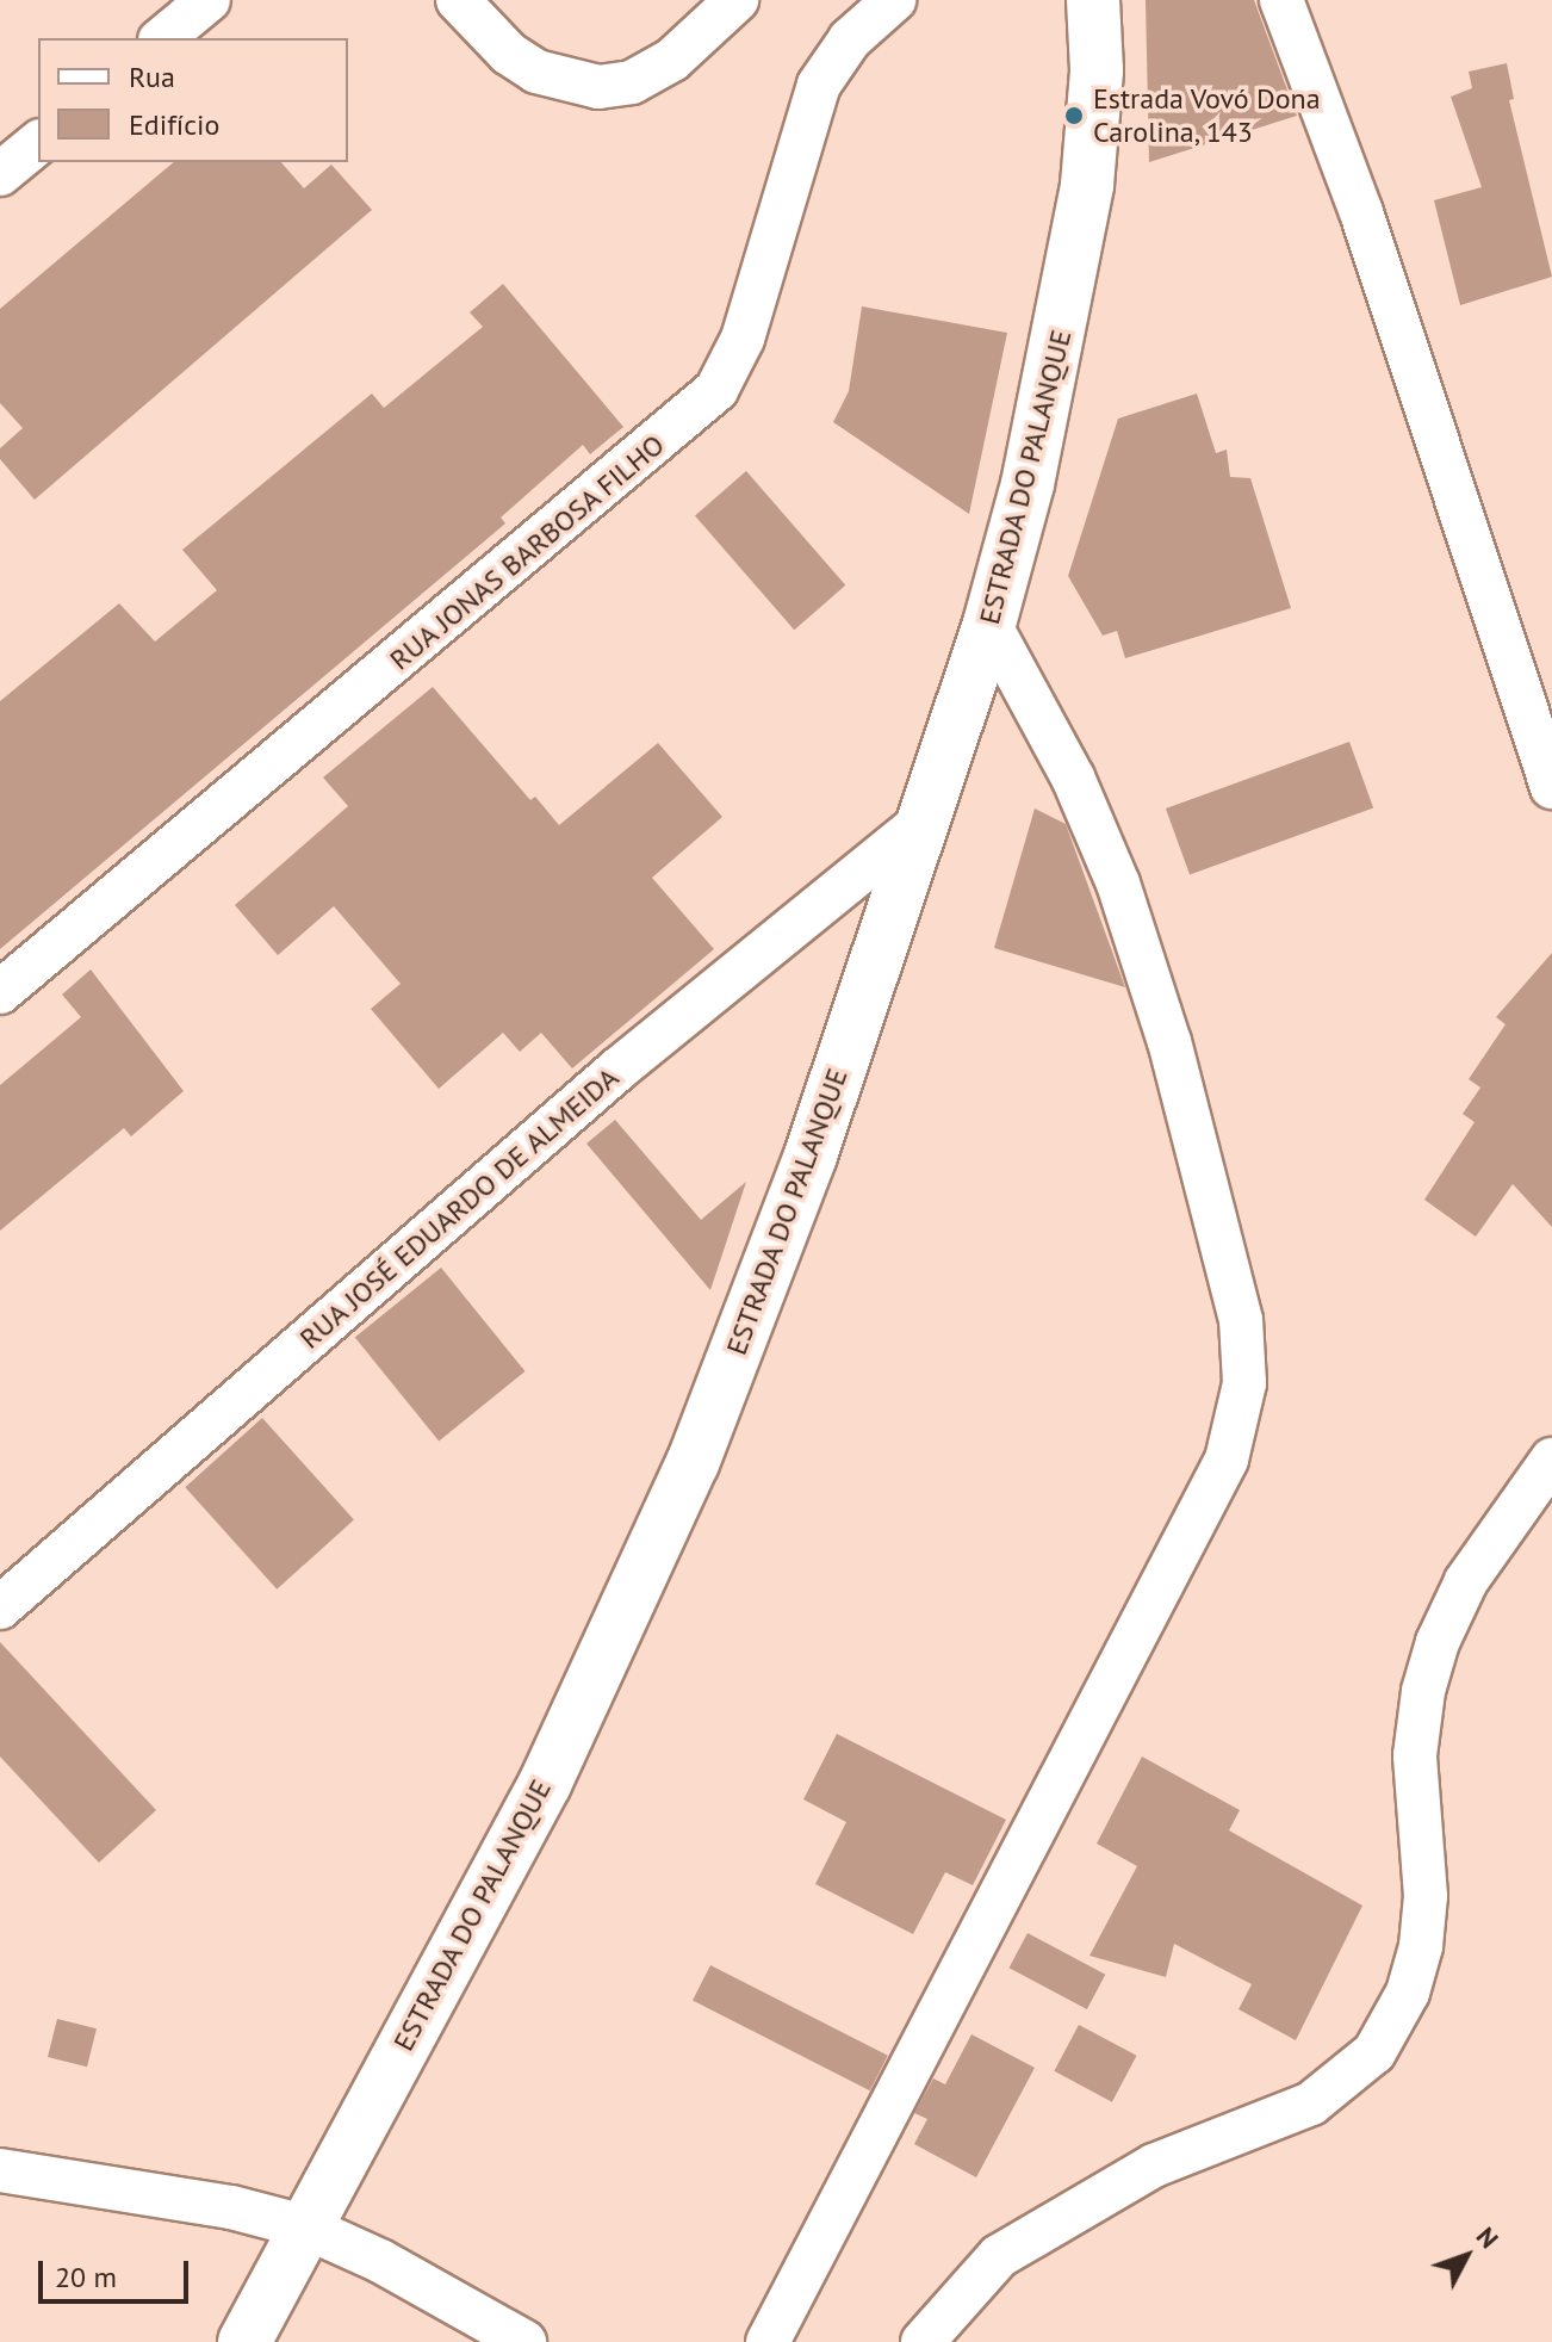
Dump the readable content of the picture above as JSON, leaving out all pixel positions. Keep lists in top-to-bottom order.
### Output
{
  "streets": {
    "street": ["ESTRADA DO PALANQUE", "RUA JONAS BARBOSA FILHO", "RUA JOSÉ EDUARDO DE ALMEIDA"]
  },
  "crossings": [
    ["ESTRADA DO PALANQUE", "RUA JOSÉ EDUARDO DE ALMEIDA"]
  ],
  "places": ["Estrada Vovó Dona Carolina, 143"],
  "legend": ["Rua", "Edifício"],
  "scale_bar": "20 m",
  "north": "top right"
}
